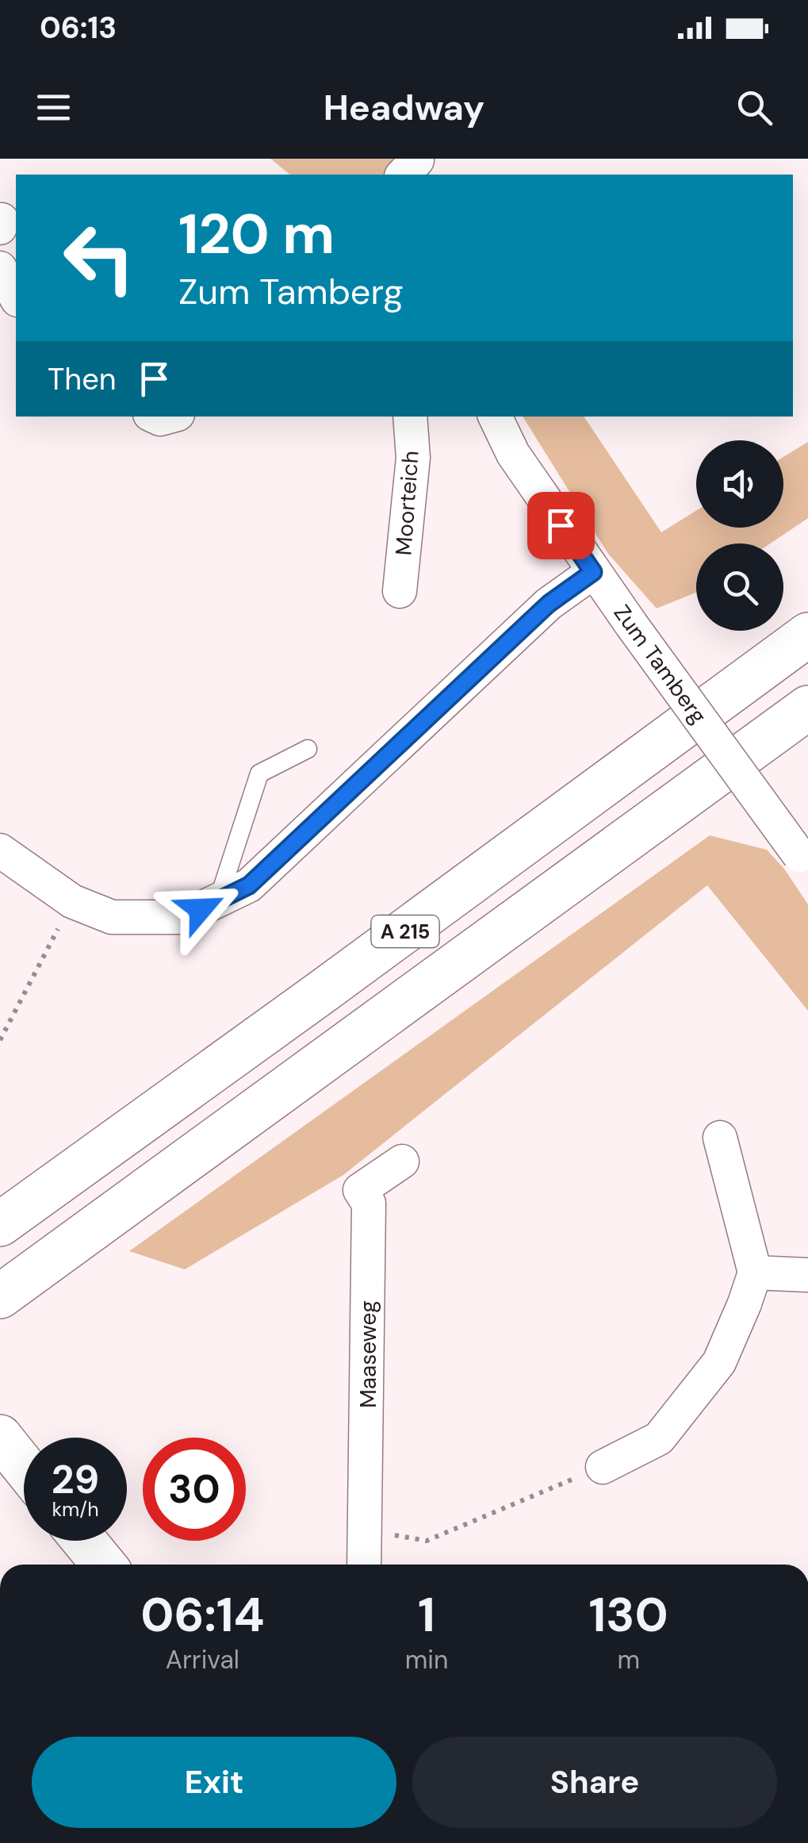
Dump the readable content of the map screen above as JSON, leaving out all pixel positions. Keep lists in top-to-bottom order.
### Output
{
  "streets": {
    "main road": ["A 215"],
    "street": ["Moorteich", "Zum Tamberg", "Maaseweg"]
  },
  "page": {
    "status": "06:13",
    "header": "Headway",
    "turn": ["120 m", "Zum Tamberg"],
    "then": "Then",
    "speed": "29 km/h",
    "limit": "30",
    "eta": [
      "06:14",
      "Arrival",
      "1",
      "min",
      "130",
      "m"
    ],
    "buttons": ["Exit", "Share"]
  }
}
